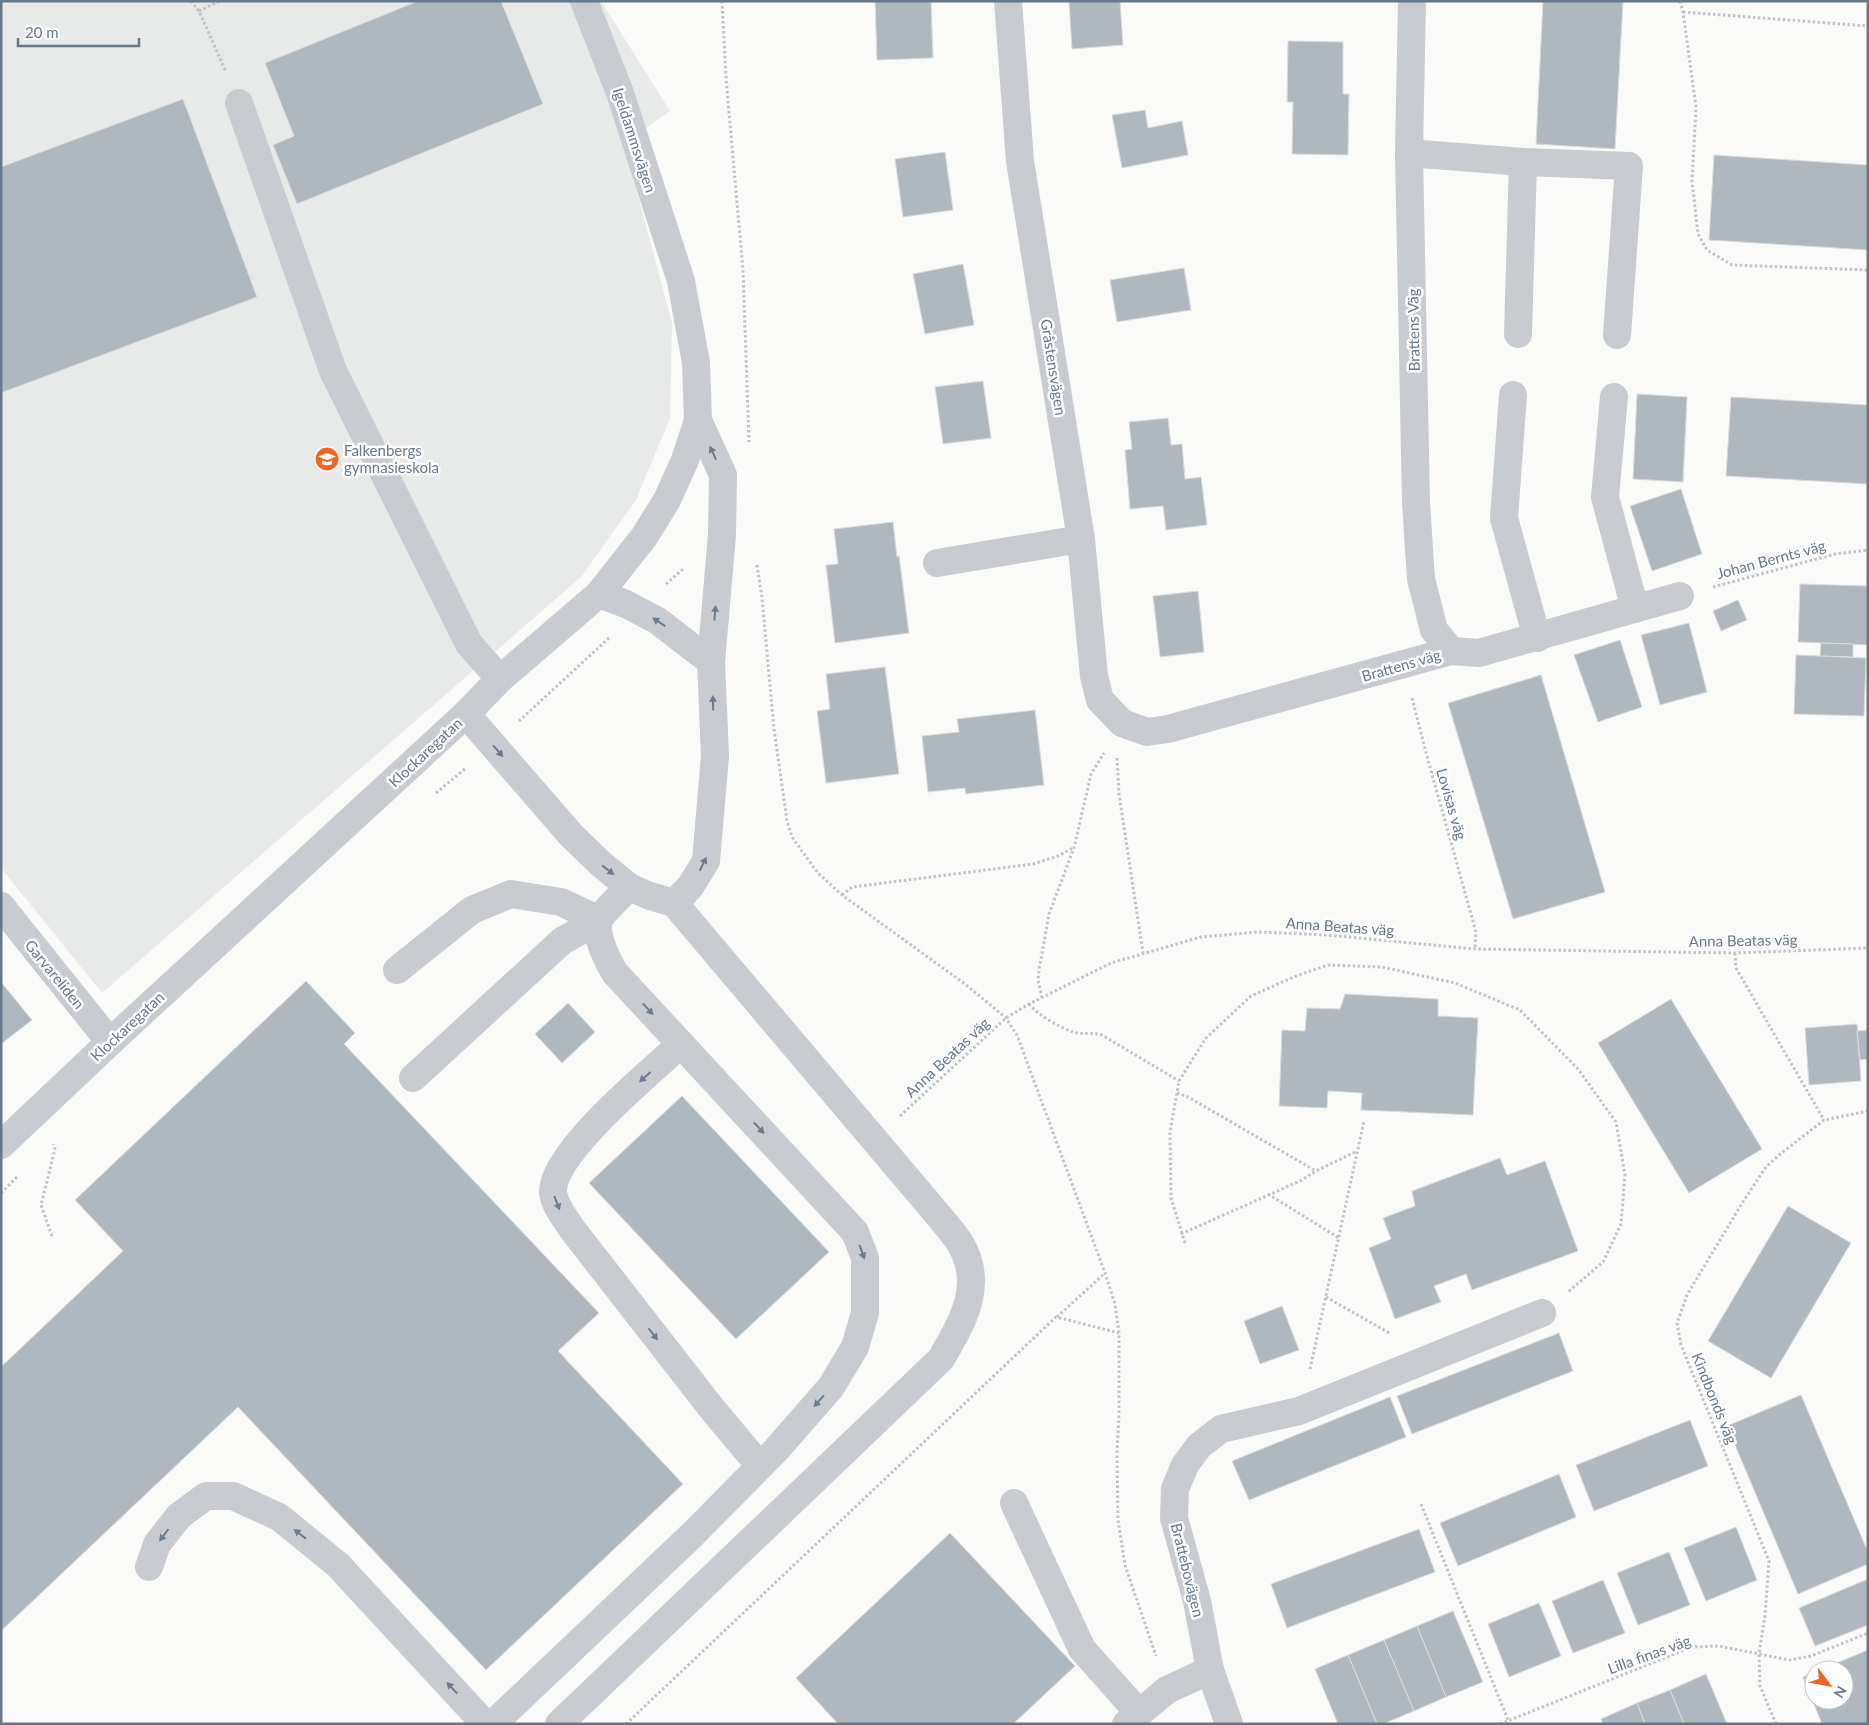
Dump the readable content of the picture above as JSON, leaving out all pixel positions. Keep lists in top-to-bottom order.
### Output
{
  "streets": {
    "street": [
      "Igeldammsvägen",
      "Brattens Väg",
      "Gråstensvägen",
      "Brattens väg",
      "Klockaregatan",
      "Garvareliden",
      "Brattebovägen"
    ],
    "path": [
      "Johan Bernts väg",
      "Lovisas väg",
      "Anna Beatas väg",
      "Kindbonds väg",
      "Lilla finas väg"
    ]
  },
  "crossings": [
    ["Igeldammsvägen", "Klockaregatan"],
    ["Brattens Väg", "Brattens väg"],
    ["Gråstensvägen", "Brattens väg"],
    ["Johan Bernts väg", "Brattens väg"],
    ["Brattens väg", "Lovisas väg"],
    ["Klockaregatan", "Garvareliden"],
    ["Lovisas väg", "Anna Beatas väg"],
    ["Kindbonds väg", "Lilla finas väg"]
  ],
  "places": {
    "school or university": ["Falkenbergs gymnasieskola"]
  },
  "scale_bar": "20 m",
  "north": "bottom right"
}
